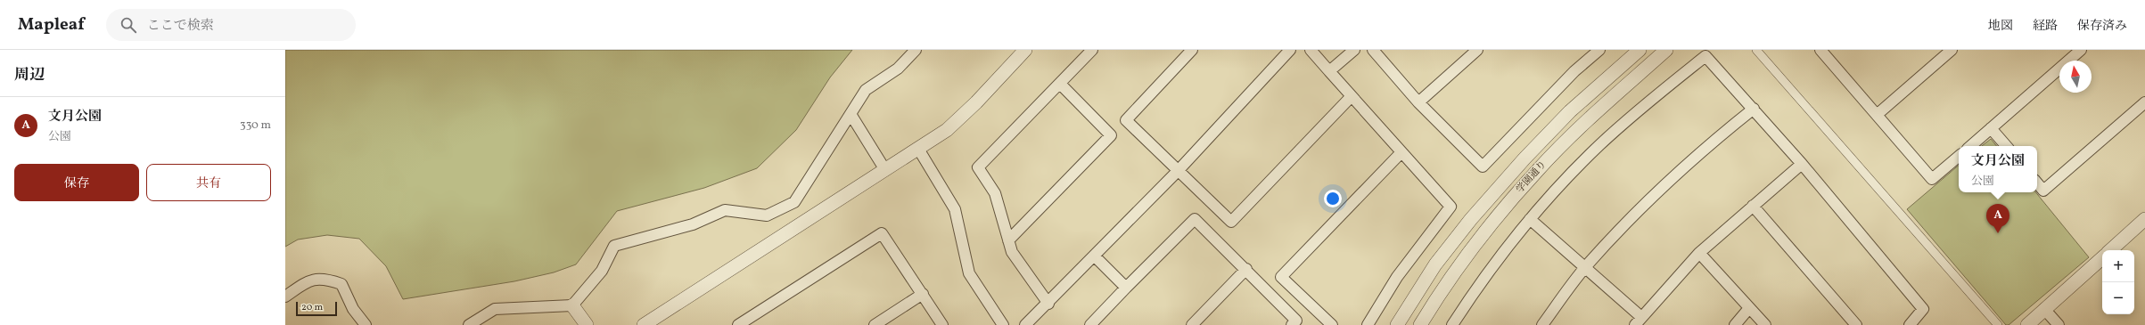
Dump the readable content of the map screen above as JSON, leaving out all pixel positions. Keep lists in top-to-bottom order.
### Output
{
  "streets": {
    "street": ["学園通り"]
  },
  "scale_bar": "20 m",
  "north": "top",
  "page": {
    "header": "Mapleaf",
    "search": "ここで検索",
    "nav": ["地図", "経路", "保存済み"],
    "heading": "周辺",
    "list": [
      {
        "mark": "A",
        "name": "文月公園",
        "note": "公園",
        "value": "330 m"
      }
    ],
    "popup": ["文月公園", "公園"],
    "buttons": ["保存", "共有"],
    "pins": "A",
    "map_buttons": ["+", "−"],
    "scale": "20 m"
  }
}
